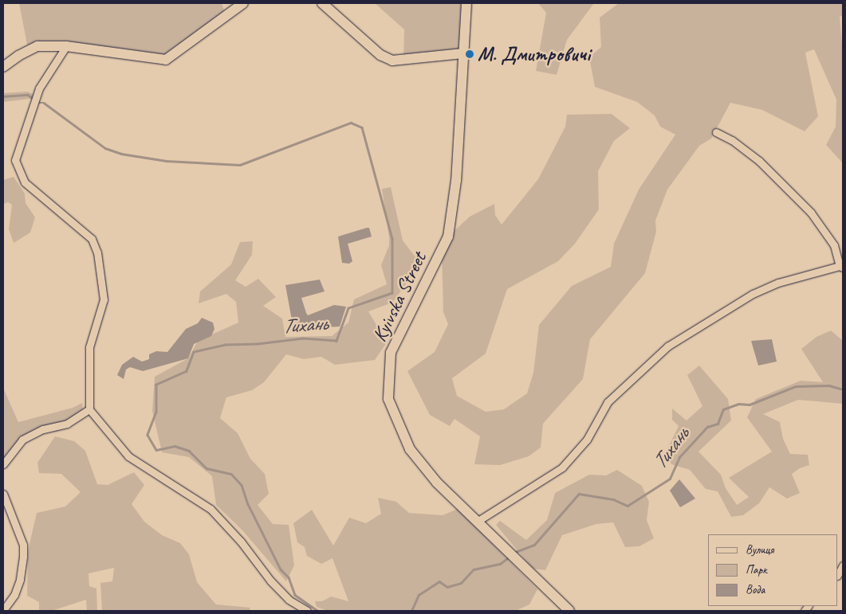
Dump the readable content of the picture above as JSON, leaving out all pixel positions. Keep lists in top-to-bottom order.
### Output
{
  "streets": {
    "main road": ["Kyivska Street"]
  },
  "water": ["Тихань"],
  "places": ["М. Дмитровичі"],
  "legend": ["Вулиця", "Парк", "Вода"]
}
